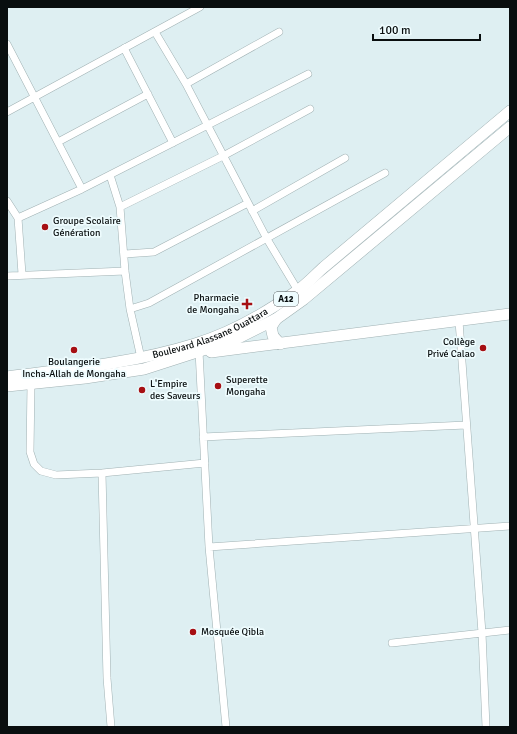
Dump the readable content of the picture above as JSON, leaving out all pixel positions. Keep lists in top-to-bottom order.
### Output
{
  "streets": {
    "main road": ["A12", "Boulevard Alassane Ouattara"]
  },
  "crossings": [
    ["A12", "Boulevard Alassane Ouattara"]
  ],
  "places": {
    "other": [
      "Groupe Scolaire Génération",
      "Collège Privé Calao",
      "Boulangerie Incha-Allah de Mongaha",
      "Superette Mongaha",
      "L'Empire des Saveurs",
      "Mosquée Qibla"
    ],
    "health": ["Pharmacie de Mongaha"]
  },
  "scale_bar": "100 m"
}
